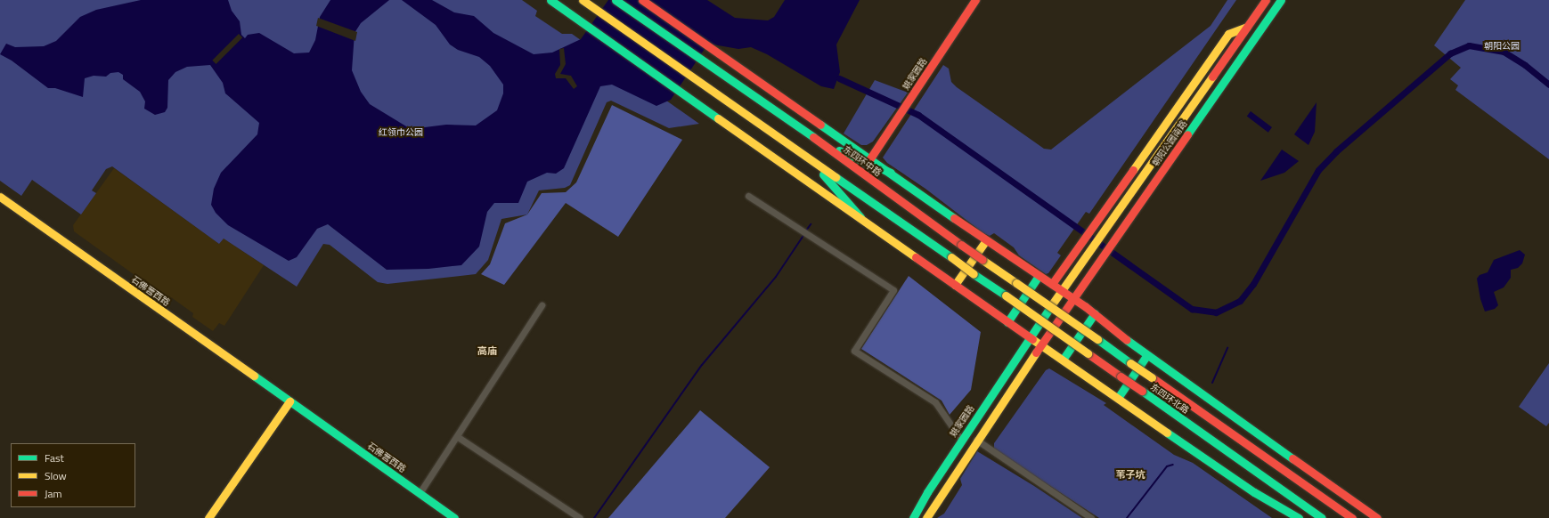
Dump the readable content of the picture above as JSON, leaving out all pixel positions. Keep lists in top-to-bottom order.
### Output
{
  "streets": {
    "main road": [
      "姚家园路",
      "朝阳公园南路",
      "东四环中路",
      "石佛营西路",
      "东四环北路"
    ]
  },
  "crossings": [
    ["姚家园路", "朝阳公园南路"],
    ["姚家园路", "东四环中路"],
    ["朝阳公园南路", "东四环中路"],
    ["东四环中路", "东四环北路"]
  ],
  "districts": ["高庙", "苇子坑"],
  "parks": ["朝阳公园", "红领巾公园"],
  "legend": ["Fast", "Slow", "Jam"]
}
